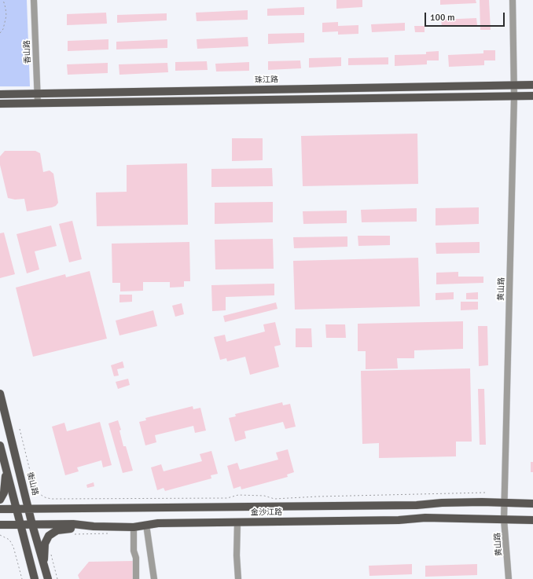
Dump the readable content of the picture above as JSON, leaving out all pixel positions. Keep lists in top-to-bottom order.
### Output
{
  "streets": {
    "main road": ["珠江路", "衡山路", "金沙江路"],
    "street": ["香山路", "黄山路"]
  },
  "crossings": [
    ["香山路", "珠江路"],
    ["珠江路", "黄山路"],
    ["黄山路", "金沙江路"],
    ["衡山路", "金沙江路"]
  ],
  "scale_bar": "100 m"
}
